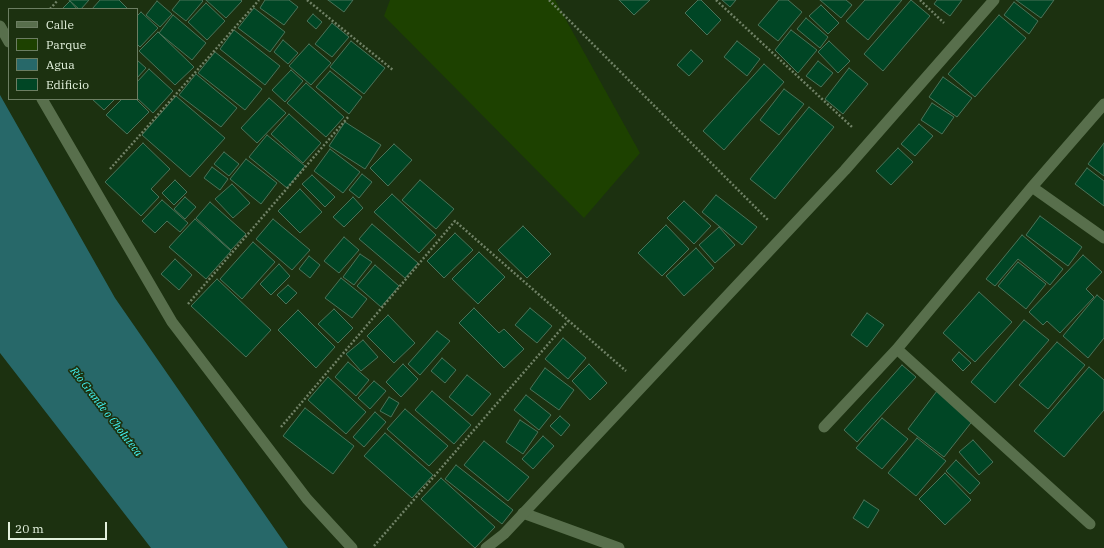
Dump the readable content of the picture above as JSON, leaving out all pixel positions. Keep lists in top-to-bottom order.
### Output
{
  "water": ["Río Grande o Choluteca"],
  "legend": [
    "Calle",
    "Parque",
    "Agua",
    "Edificio"
  ],
  "scale_bar": "20 m"
}
